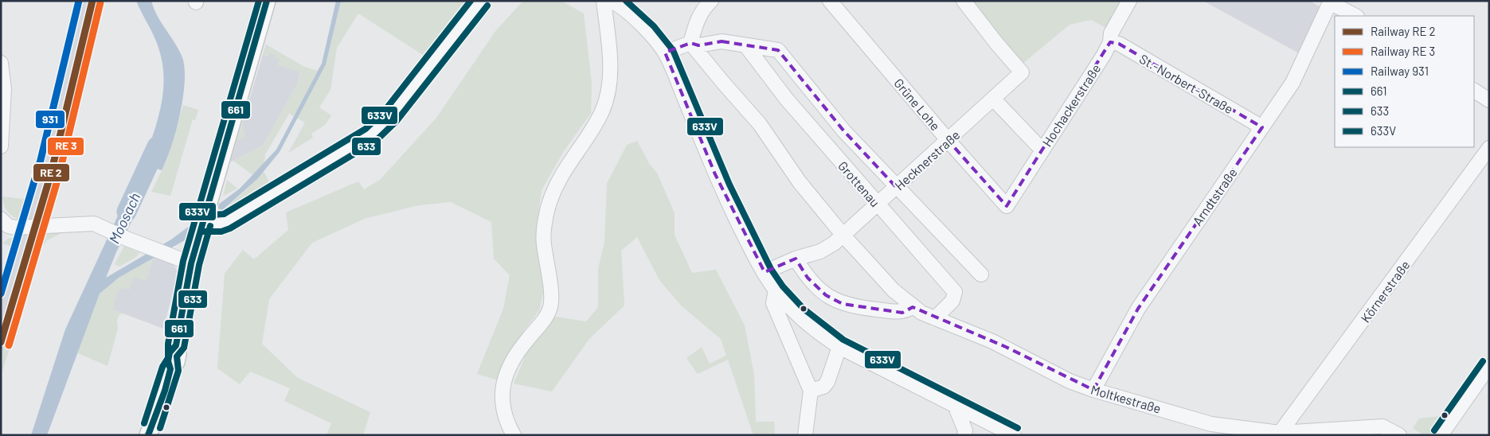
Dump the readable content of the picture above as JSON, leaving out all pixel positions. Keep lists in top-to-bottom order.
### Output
{
  "streets": {
    "street": [
      "St.-Norbert-Straße",
      "Grüne Lohe",
      "Hochackerstraße",
      "Hecknerstraße",
      "Grottenau",
      "Arndtstraße",
      "Körnerstraße",
      "Moltkestraße"
    ]
  },
  "crossings": [
    ["St.-Norbert-Straße", "Hochackerstraße"],
    ["St.-Norbert-Straße", "Arndtstraße"],
    ["Grüne Lohe", "Hochackerstraße"],
    ["Grüne Lohe", "Hecknerstraße"],
    ["Hecknerstraße", "Grottenau"],
    ["Hecknerstraße", "Moltkestraße"],
    ["Grottenau", "Moltkestraße"],
    ["Arndtstraße", "Moltkestraße"],
    ["Körnerstraße", "Moltkestraße"]
  ],
  "water": ["Moosach"],
  "lines": [
    "rail line 931",
    "transit line 661",
    "transit line 633V",
    "transit line 633"
  ],
  "legend": [
    "Railway RE 2",
    "Railway RE 3",
    "Railway 931",
    "661",
    "633",
    "633V"
  ]
}
